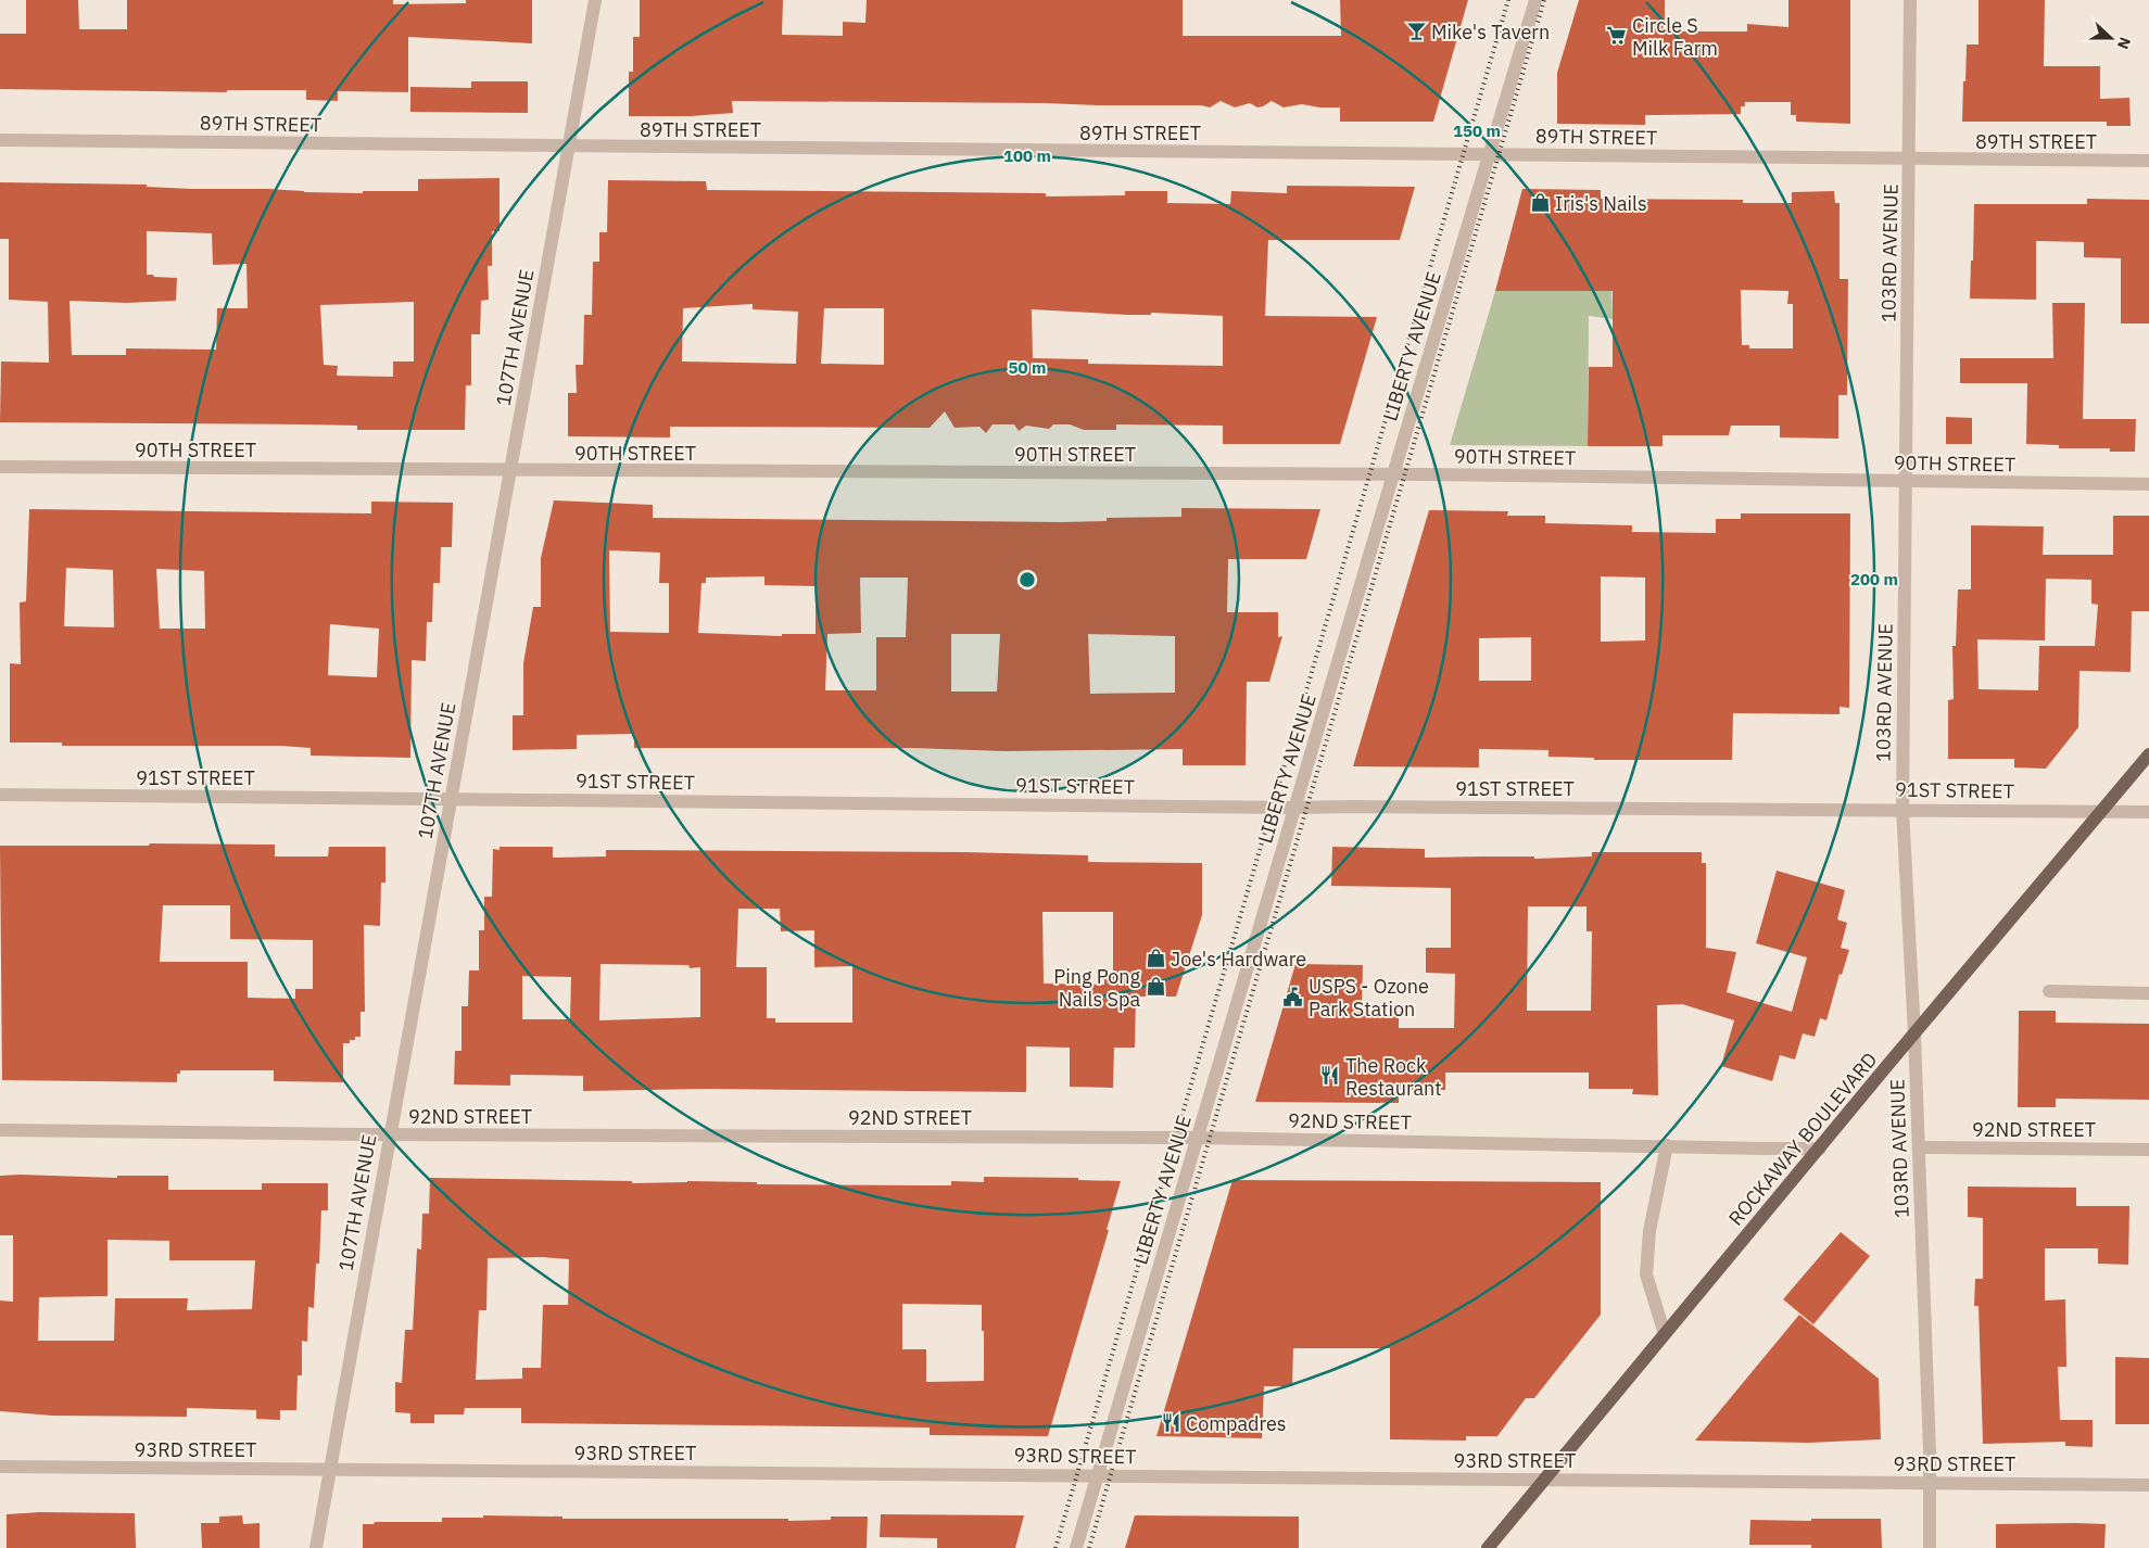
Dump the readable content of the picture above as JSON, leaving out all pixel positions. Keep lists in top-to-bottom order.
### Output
{
  "streets": {
    "main road": ["ROCKAWAY BOULEVARD"],
    "street": [
      "89TH STREET",
      "103RD AVENUE",
      "107TH AVENUE",
      "LIBERTY AVENUE",
      "90TH STREET",
      "91ST STREET",
      "92ND STREET",
      "93RD STREET"
    ]
  },
  "crossings": [
    ["89TH STREET", "103RD AVENUE"],
    ["89TH STREET", "107TH AVENUE"],
    ["89TH STREET", "LIBERTY AVENUE"],
    ["103RD AVENUE", "90TH STREET"],
    ["103RD AVENUE", "91ST STREET"],
    ["103RD AVENUE", "92ND STREET"],
    ["103RD AVENUE", "ROCKAWAY BOULEVARD"],
    ["103RD AVENUE", "93RD STREET"],
    ["107TH AVENUE", "90TH STREET"],
    ["107TH AVENUE", "91ST STREET"],
    ["107TH AVENUE", "92ND STREET"],
    ["107TH AVENUE", "93RD STREET"],
    ["LIBERTY AVENUE", "90TH STREET"],
    ["LIBERTY AVENUE", "91ST STREET"],
    ["LIBERTY AVENUE", "92ND STREET"],
    ["LIBERTY AVENUE", "93RD STREET"],
    ["91ST STREET", "ROCKAWAY BOULEVARD"],
    ["92ND STREET", "ROCKAWAY BOULEVARD"],
    ["ROCKAWAY BOULEVARD", "93RD STREET"]
  ],
  "places": {
    "bar": ["Mike's Tavern"],
    "supermarket": ["Circle S Milk Farm"],
    "shop": ["Iris's Nails", "Joe's Hardware", "Ping Pong Nails Spa"],
    "public building": ["USPS - Ozone Park Station"],
    "restaurant": ["The Rock Restaurant", "Compadres"]
  },
  "north": "right",
  "rings": [
    "150 m",
    "100 m",
    "50 m",
    "200 m"
  ]
}
